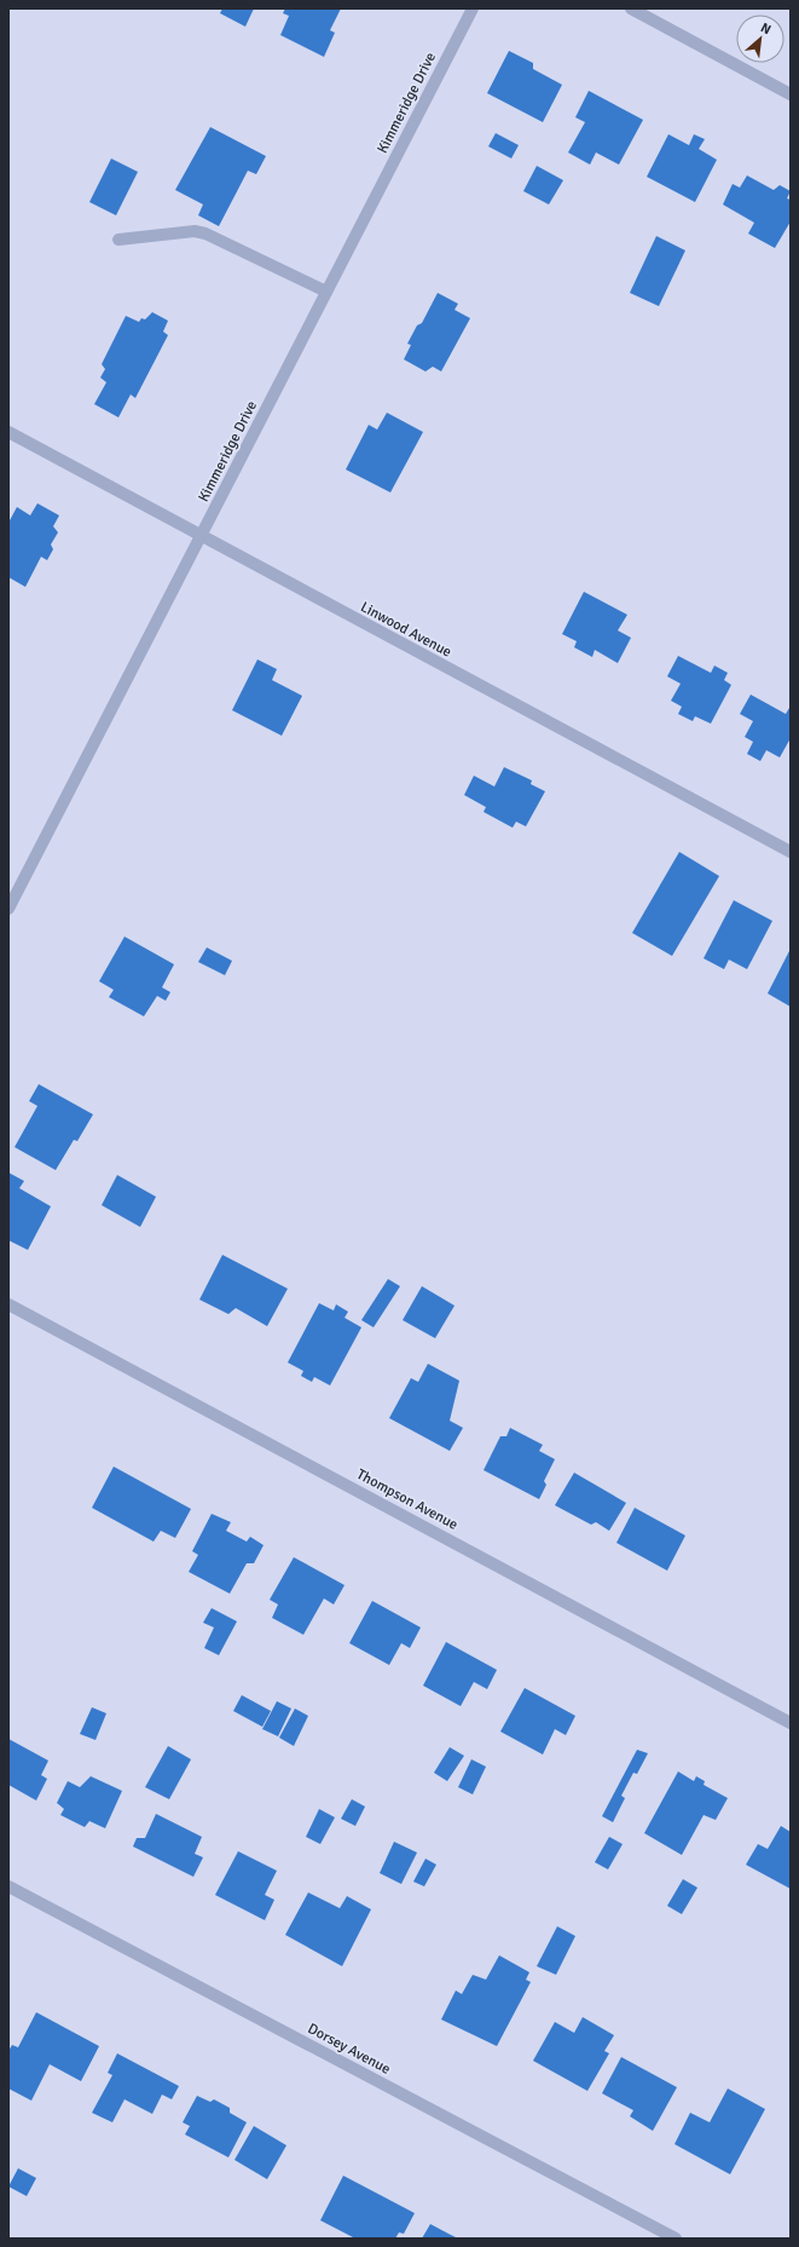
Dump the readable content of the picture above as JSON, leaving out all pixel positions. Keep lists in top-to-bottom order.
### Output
{
  "streets": {
    "street": [
      "Kimmeridge Drive",
      "Linwood Avenue",
      "Thompson Avenue",
      "Dorsey Avenue"
    ]
  },
  "crossings": [
    ["Kimmeridge Drive", "Linwood Avenue"]
  ],
  "north": "top right"
}
